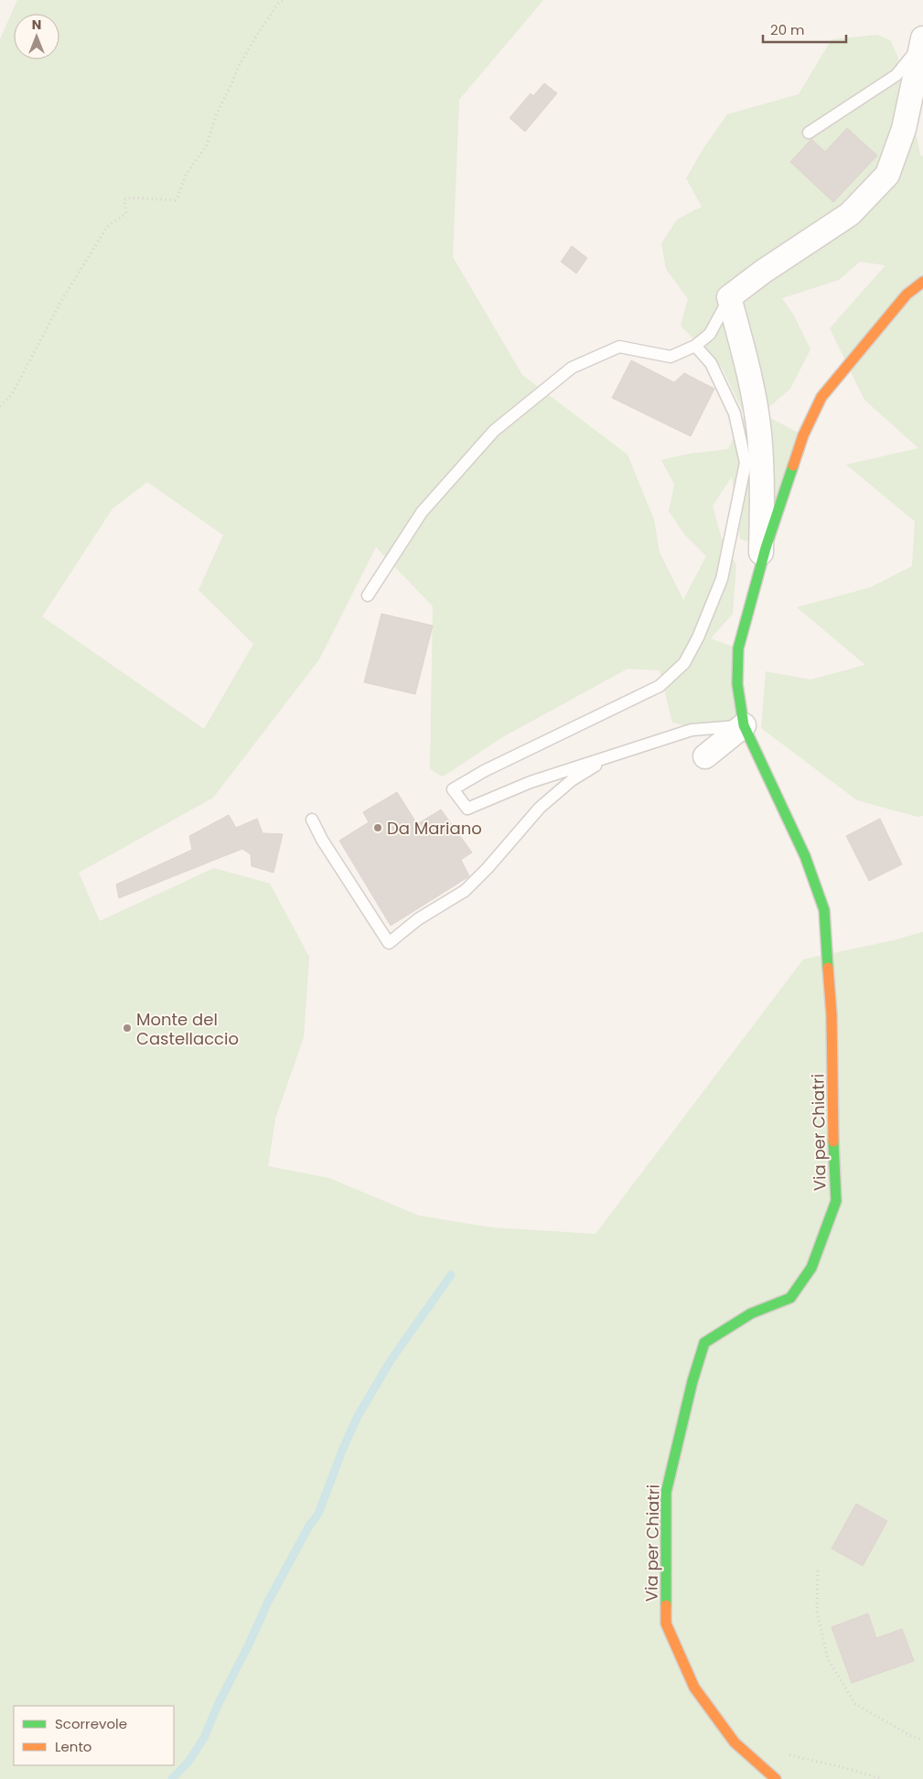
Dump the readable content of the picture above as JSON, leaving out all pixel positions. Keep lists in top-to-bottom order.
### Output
{
  "streets": {
    "street": ["Via per Chiatri"]
  },
  "places": ["Da Mariano", "Monte del Castellaccio"],
  "legend": ["Scorrevole", "Lento"],
  "scale_bar": "20 m",
  "north": "top"
}
